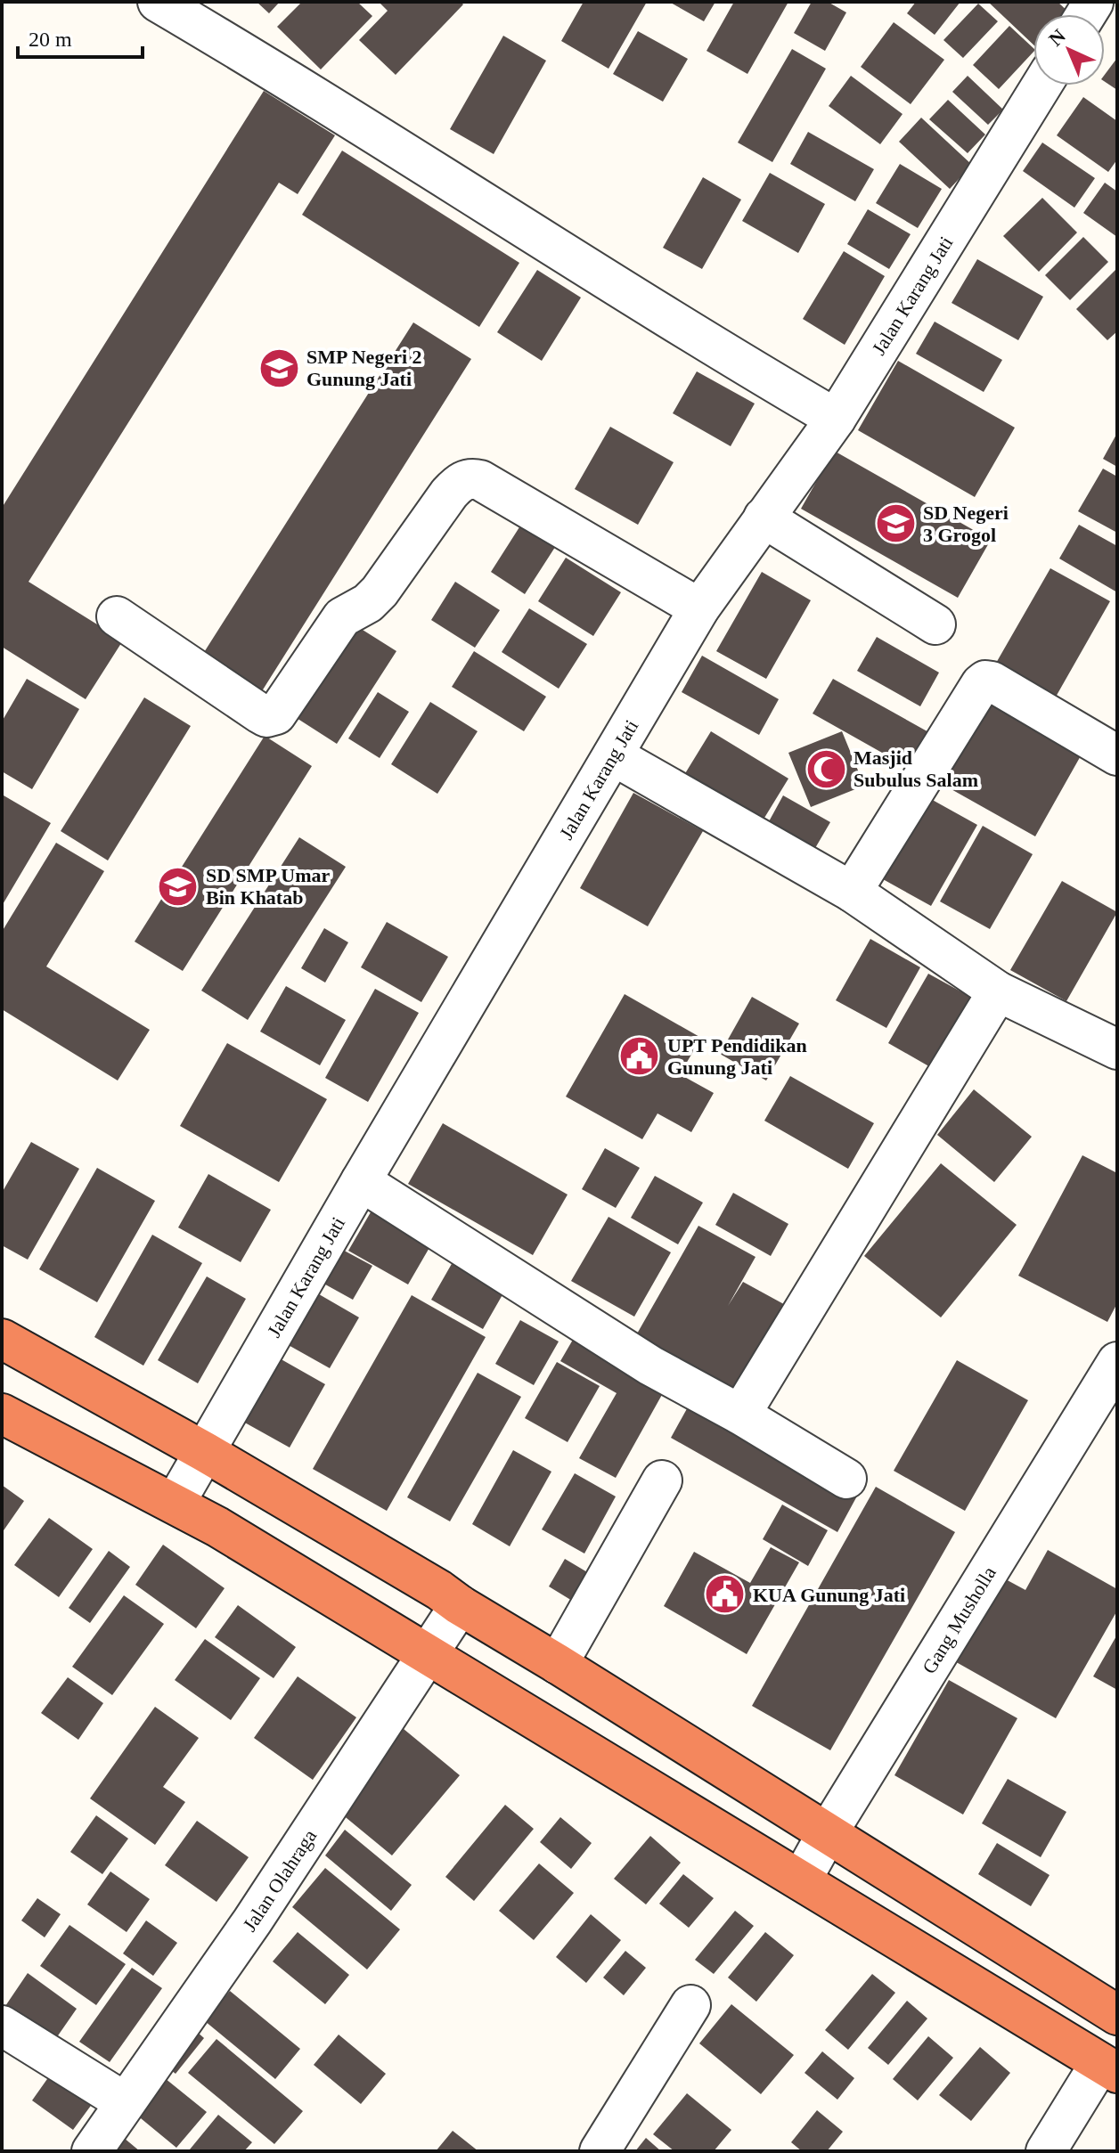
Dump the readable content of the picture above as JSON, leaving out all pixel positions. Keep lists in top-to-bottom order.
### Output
{
  "streets": {
    "street": ["Jalan Karang Jati", "Gang Musholla", "Jalan Olahraga"]
  },
  "places": {
    "school or university": ["SMP Negeri 2 Gunung Jati", "SD Negeri 3 Grogol", "SD SMP Umar Bin Khatab"],
    "mosque": ["Masjid Subulus Salam"],
    "public building": ["UPT Pendidikan Gunung Jati", "KUA Gunung Jati"]
  },
  "scale_bar": "20 m",
  "north": "top left"
}
